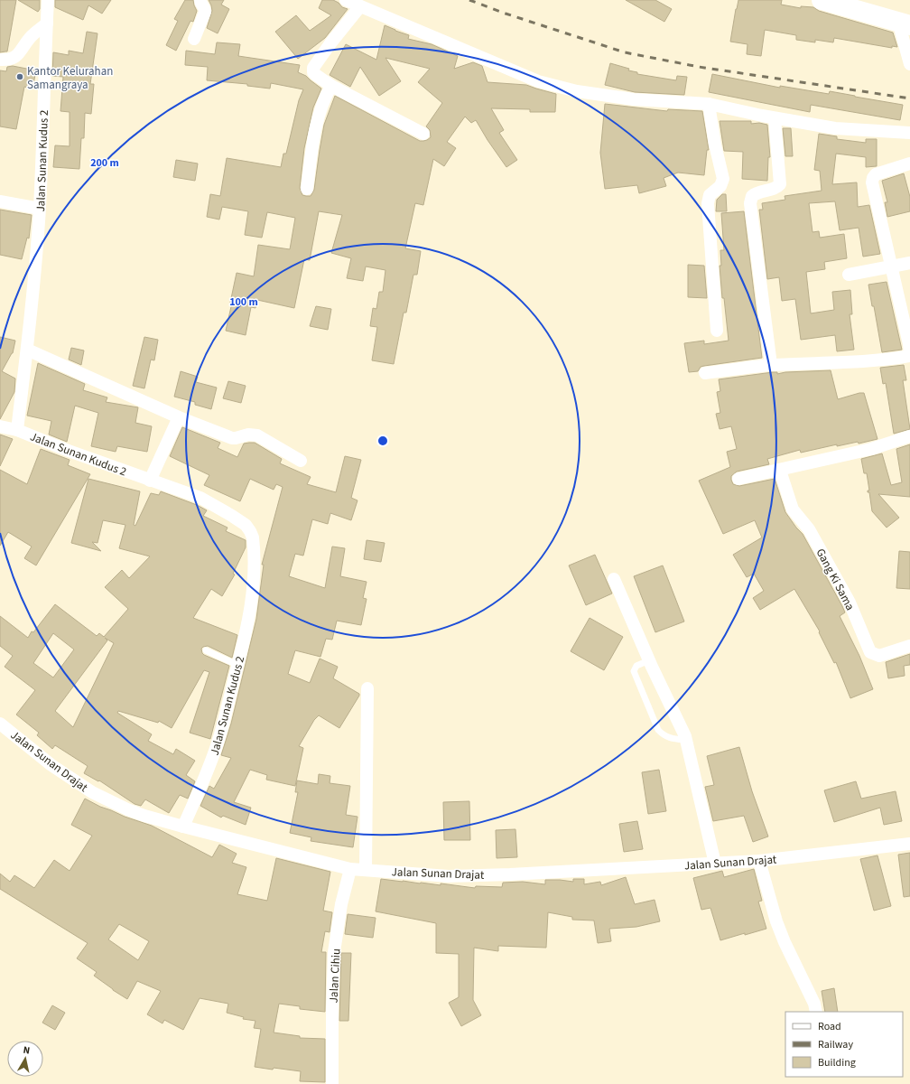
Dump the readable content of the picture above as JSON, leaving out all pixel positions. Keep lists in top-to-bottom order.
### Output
{
  "streets": {
    "street": [
      "Jalan Sunan Kudus 2",
      "Gang Ki Sama",
      "Jalan Sunan Drajat",
      "Jalan Cihiu"
    ]
  },
  "crossings": [
    ["Jalan Sunan Kudus 2", "Jalan Sunan Drajat"],
    ["Jalan Sunan Drajat", "Jalan Cihiu"]
  ],
  "places": ["Kantor Kelurahan Samangraya"],
  "legend": ["Road", "Railway", "Building"],
  "north": "top",
  "rings": ["200 m", "100 m"]
}
